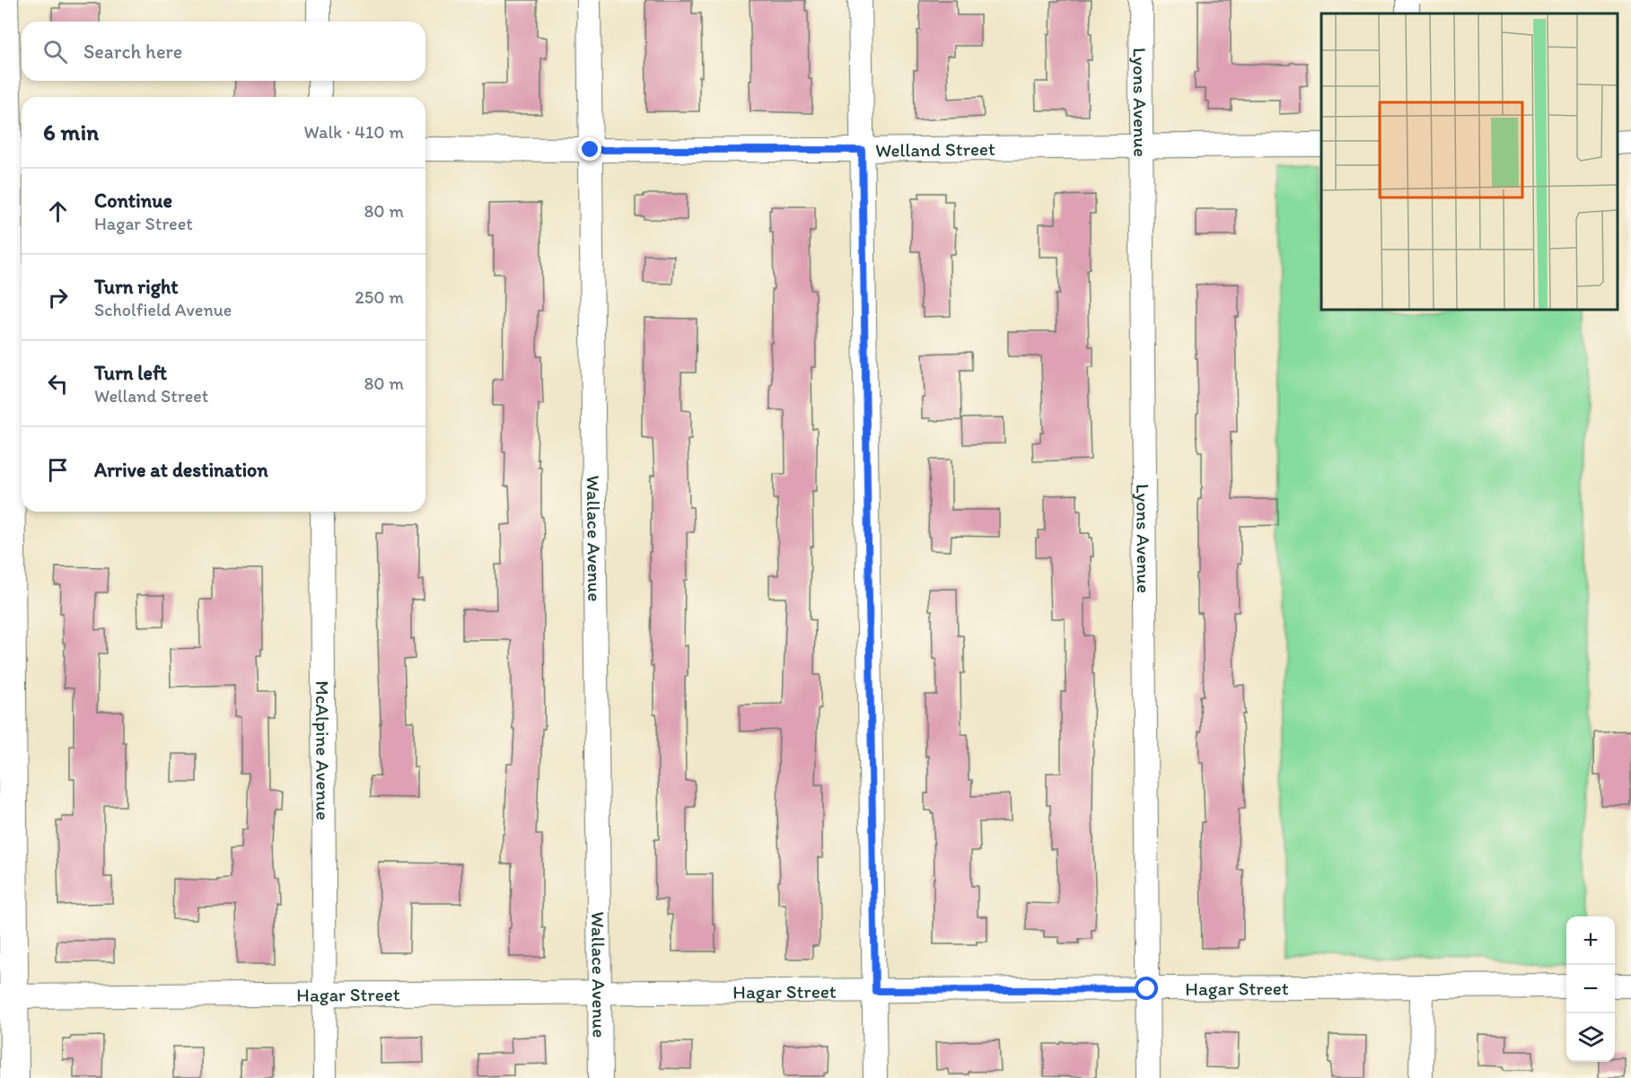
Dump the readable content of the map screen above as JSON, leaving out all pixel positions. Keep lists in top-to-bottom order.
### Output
{
  "streets": {
    "street": [
      "Lyons Avenue",
      "Welland Street",
      "Wallace Avenue",
      "McAlpine Avenue",
      "Hagar Street"
    ]
  },
  "crossings": [
    ["Lyons Avenue", "Welland Street"],
    ["Lyons Avenue", "Hagar Street"],
    ["Welland Street", "Wallace Avenue"],
    ["Wallace Avenue", "Hagar Street"],
    ["McAlpine Avenue", "Hagar Street"]
  ],
  "page": {
    "search": "Search here",
    "heading": ["6 min", "Walk · 410 m"],
    "list": [
      ["Continue", "Hagar Street", "80 m"],
      ["Turn right", "Scholfield Avenue", "250 m"],
      ["Turn left", "Welland Street", "80 m"],
      "Arrive at destination"
    ],
    "map_buttons": ["+", "−"]
  }
}
